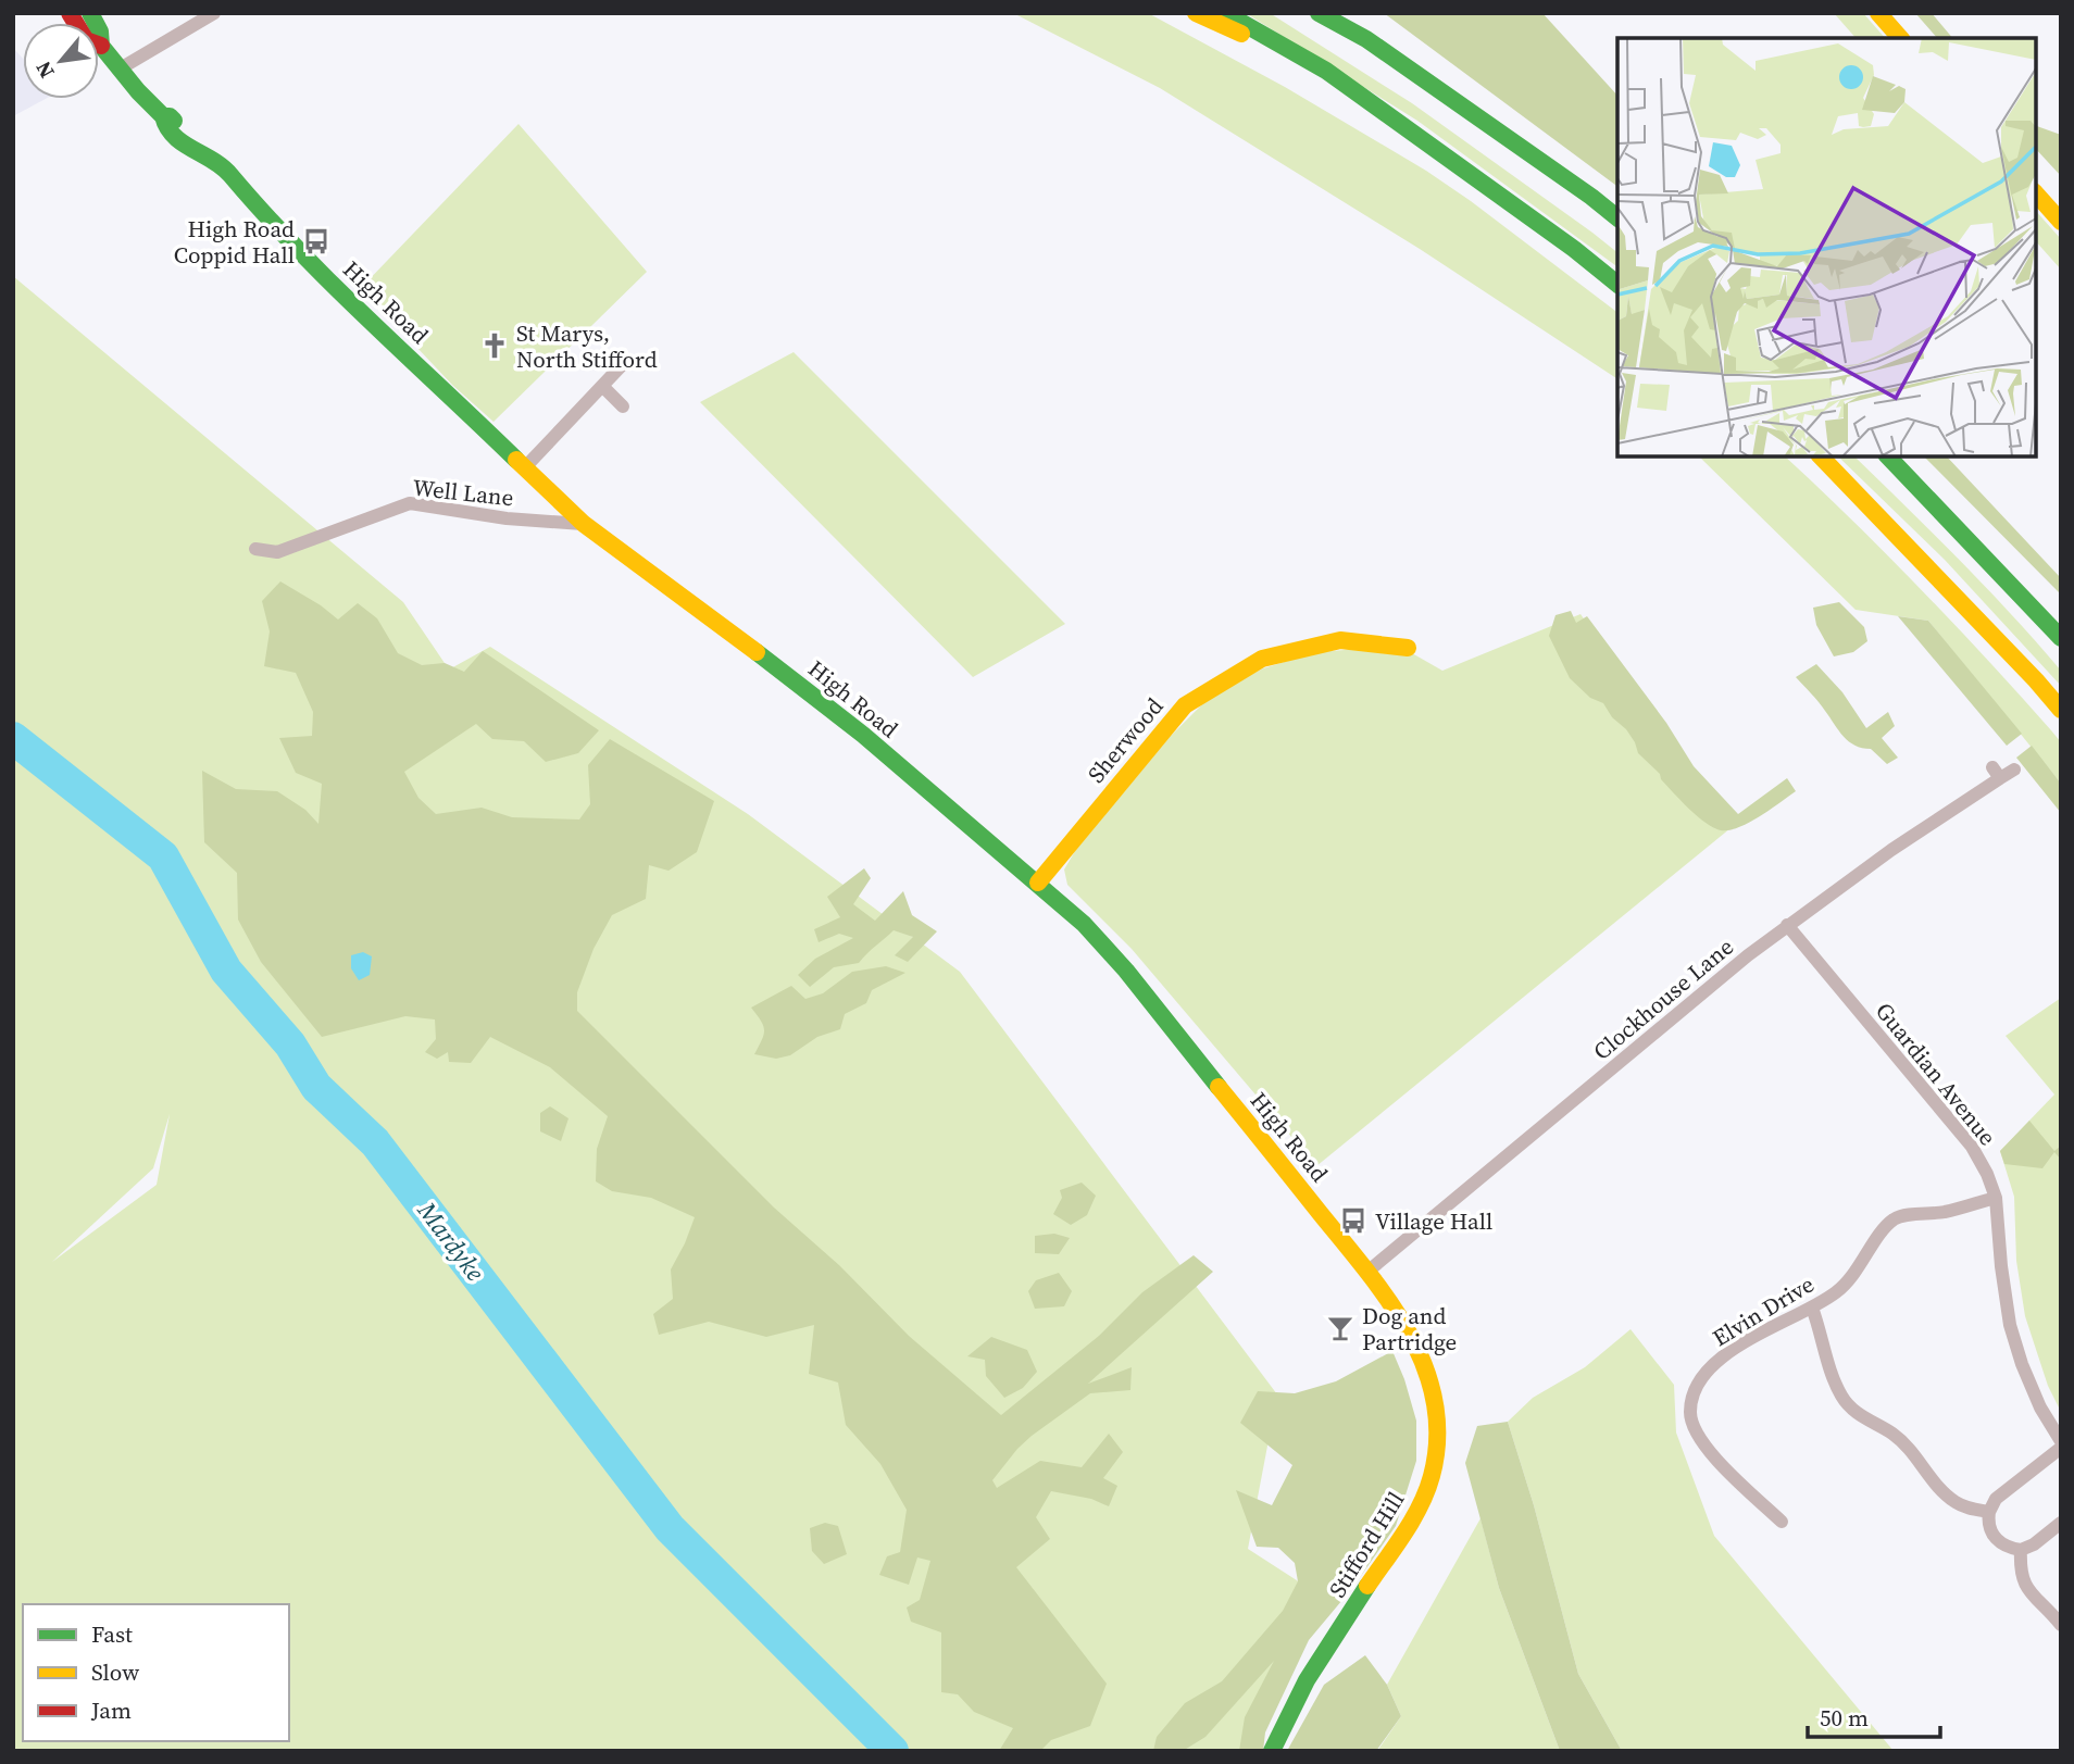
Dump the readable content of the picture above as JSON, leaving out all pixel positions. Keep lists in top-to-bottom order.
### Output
{
  "streets": {
    "main road": ["High Road", "Sherwood", "Stifford Hill"],
    "street": [
      "Well Lane",
      "Clockhouse Lane",
      "Guardian Avenue",
      "Elvin Drive"
    ]
  },
  "crossings": [
    ["High Road", "Well Lane"],
    ["High Road", "Sherwood"],
    ["High Road", "Clockhouse Lane"],
    ["High Road", "Stifford Hill"],
    ["Clockhouse Lane", "Guardian Avenue"],
    ["Clockhouse Lane", "Stifford Hill"],
    ["Guardian Avenue", "Elvin Drive"]
  ],
  "water": ["Mardyke"],
  "places": {
    "bus stop": ["High Road Coppid Hall", "Village Hall"],
    "church": ["St Marys, North Stifford"],
    "bar": ["Dog and Partridge"]
  },
  "legend": ["Fast", "Slow", "Jam"],
  "scale_bar": "50 m",
  "north": "bottom left"
}
